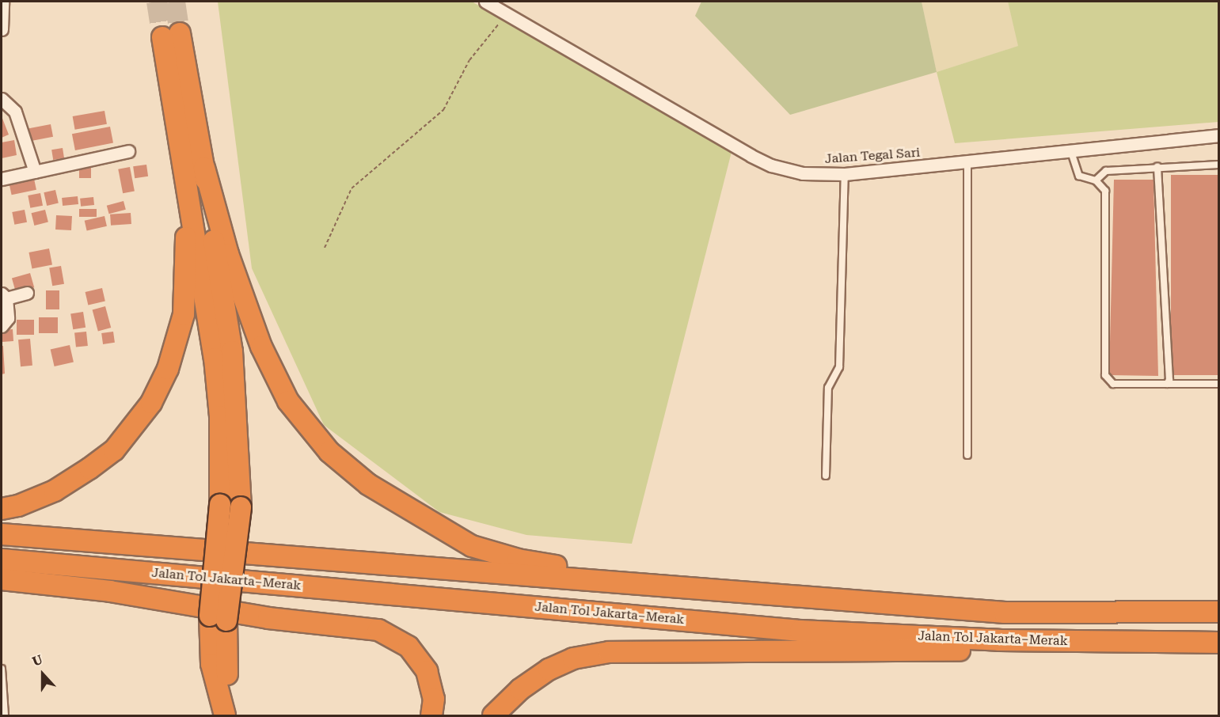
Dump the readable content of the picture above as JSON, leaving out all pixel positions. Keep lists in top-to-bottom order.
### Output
{
  "streets": {
    "highway": ["Jalan Tol Jakarta–Merak"],
    "street": ["Jalan Tegal Sari"]
  },
  "north": "top"
}
